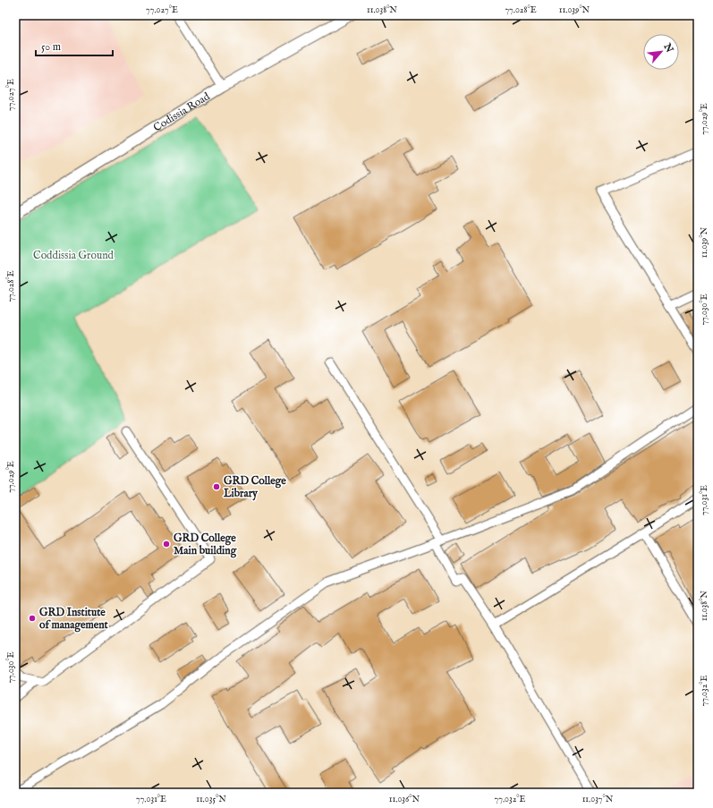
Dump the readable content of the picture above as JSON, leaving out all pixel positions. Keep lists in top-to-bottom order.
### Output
{
  "streets": {
    "street": ["Codissia Road"]
  },
  "parks": ["Coddissia Ground"],
  "places": ["GRD College Library", "GRD College Main building", "GRD Institute of management"],
  "scale_bar": "50 m",
  "north": "top right",
  "coordinates": [
    "77.027°E",
    "11.038°N",
    "77.028°E",
    "11.039°N",
    "77.029°E",
    "77.030°E",
    "77.031°E",
    "77.032°E",
    "11.035°N",
    "11.036°N",
    "11.037°N"
  ]
}
